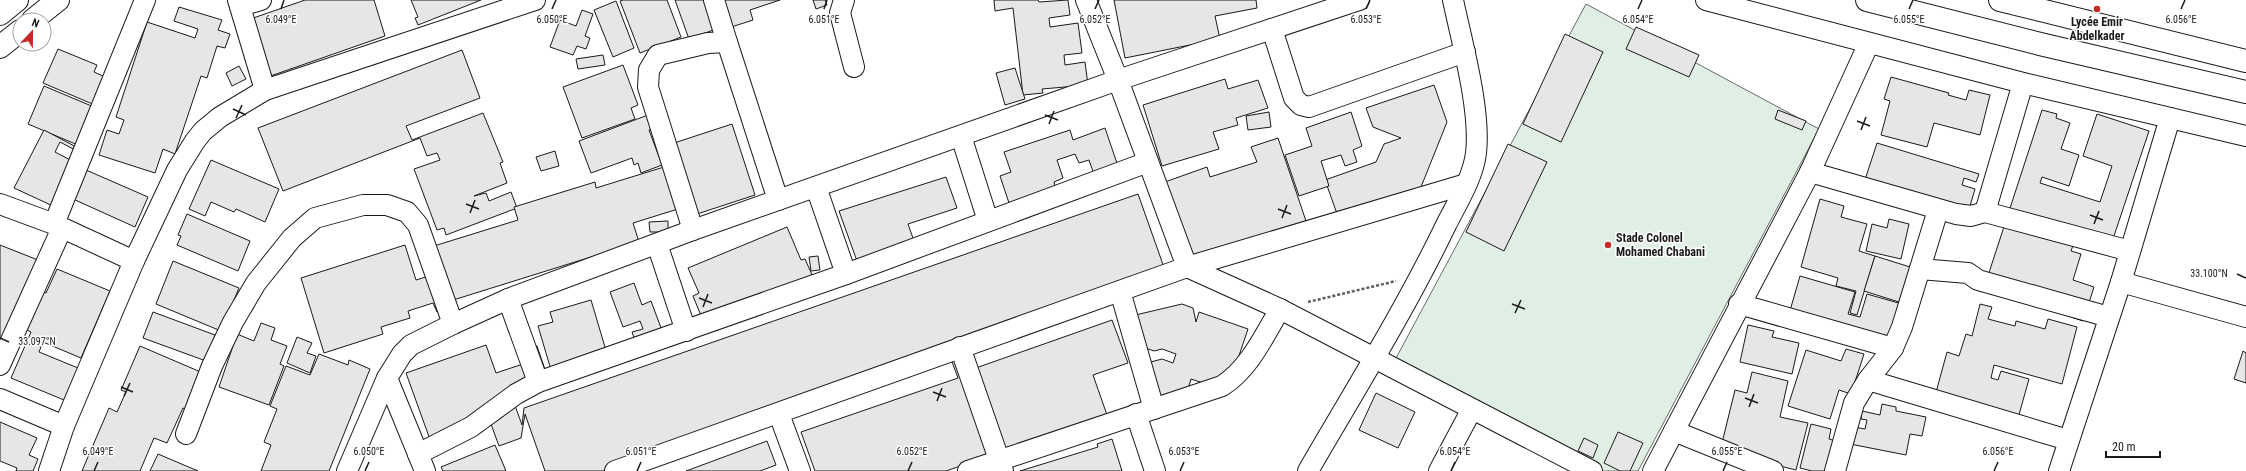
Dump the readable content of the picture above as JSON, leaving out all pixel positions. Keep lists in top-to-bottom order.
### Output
{
  "places": ["Lycée Emir Abdelkader", "Stade Colonel Mohamed Chabani"],
  "scale_bar": "20 m",
  "north": "top",
  "coordinates": [
    "6.049°E",
    "6.050°E",
    "6.051°E",
    "6.052°E",
    "6.053°E",
    "6.054°E",
    "6.055°E",
    "6.056°E",
    "33.100°N",
    "33.097°N"
  ]
}
